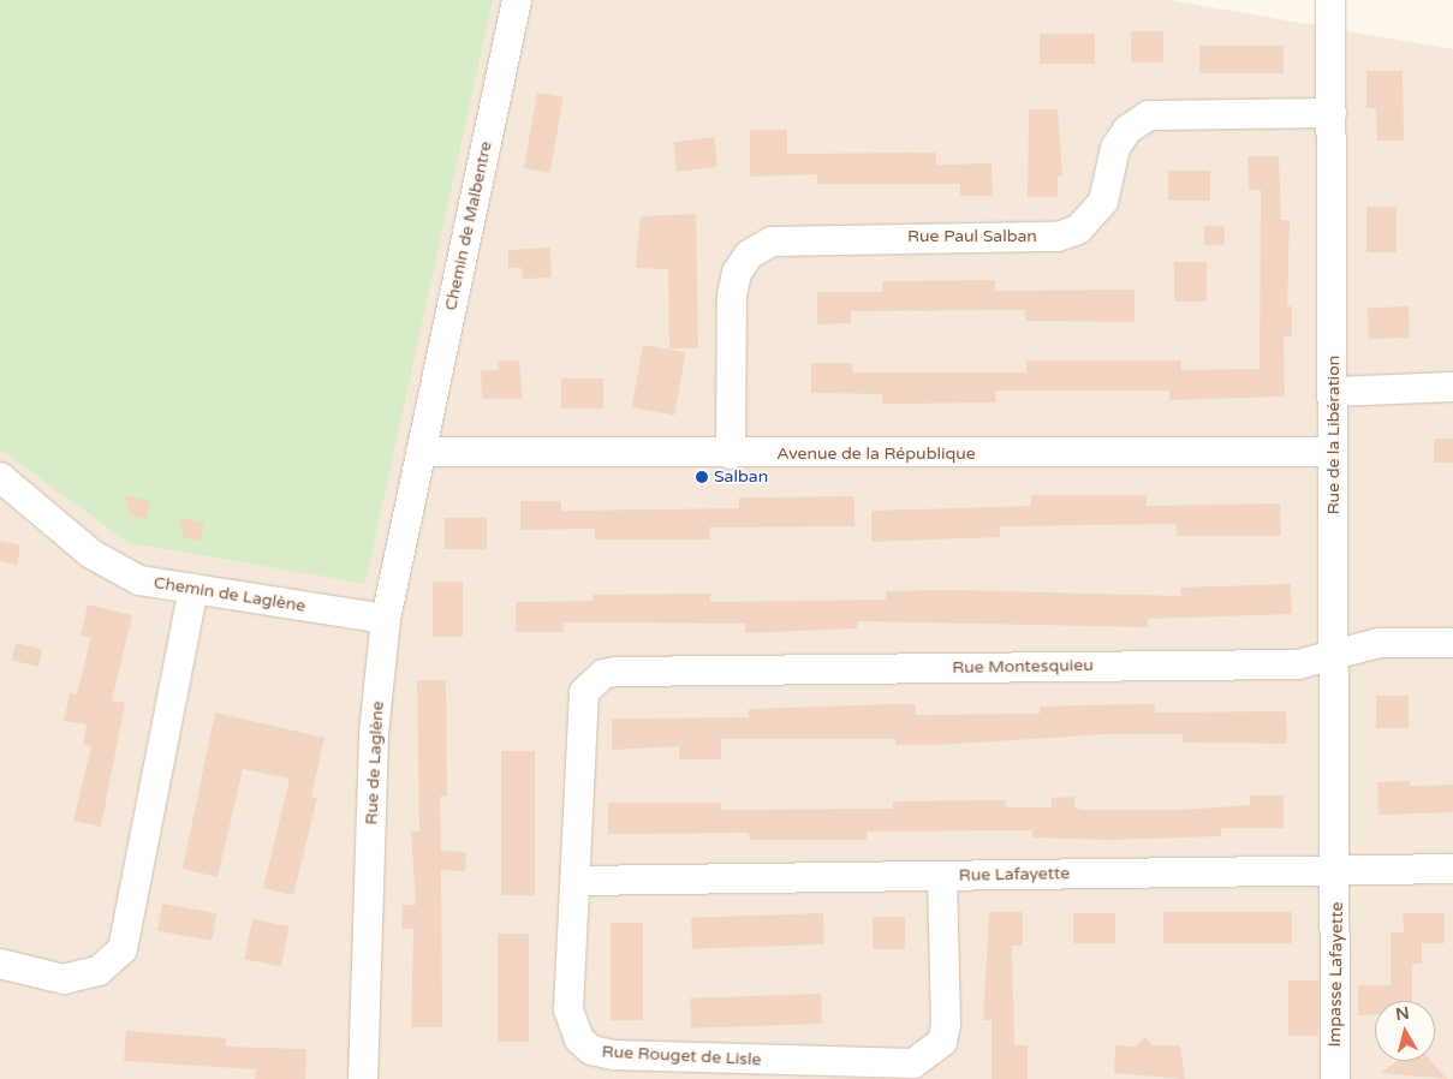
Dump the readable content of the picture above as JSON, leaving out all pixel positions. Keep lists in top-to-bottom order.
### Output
{
  "streets": {
    "street": [
      "Chemin de Malbentre",
      "Rue Paul Salban",
      "Rue de la Libération",
      "Avenue de la République",
      "Chemin de Laglène",
      "Rue Montesquieu",
      "Rue de Laglène",
      "Rue Lafayette",
      "Impasse Lafayette",
      "Rue Rouget de Lisle"
    ]
  },
  "crossings": [
    ["Chemin de Malbentre", "Avenue de la République"],
    ["Chemin de Malbentre", "Rue de Laglène"],
    ["Rue Paul Salban", "Rue de la Libération"],
    ["Rue Paul Salban", "Avenue de la République"],
    ["Rue de la Libération", "Avenue de la République"],
    ["Rue de la Libération", "Rue Montesquieu"],
    ["Rue de la Libération", "Rue Lafayette"],
    ["Rue de la Libération", "Impasse Lafayette"],
    ["Avenue de la République", "Rue de Laglène"],
    ["Chemin de Laglène", "Rue de Laglène"],
    ["Rue Montesquieu", "Rue Rouget de Lisle"],
    ["Rue Lafayette", "Impasse Lafayette"],
    ["Rue Lafayette", "Rue Rouget de Lisle"]
  ],
  "places": ["Salban"],
  "north": "top"
}
